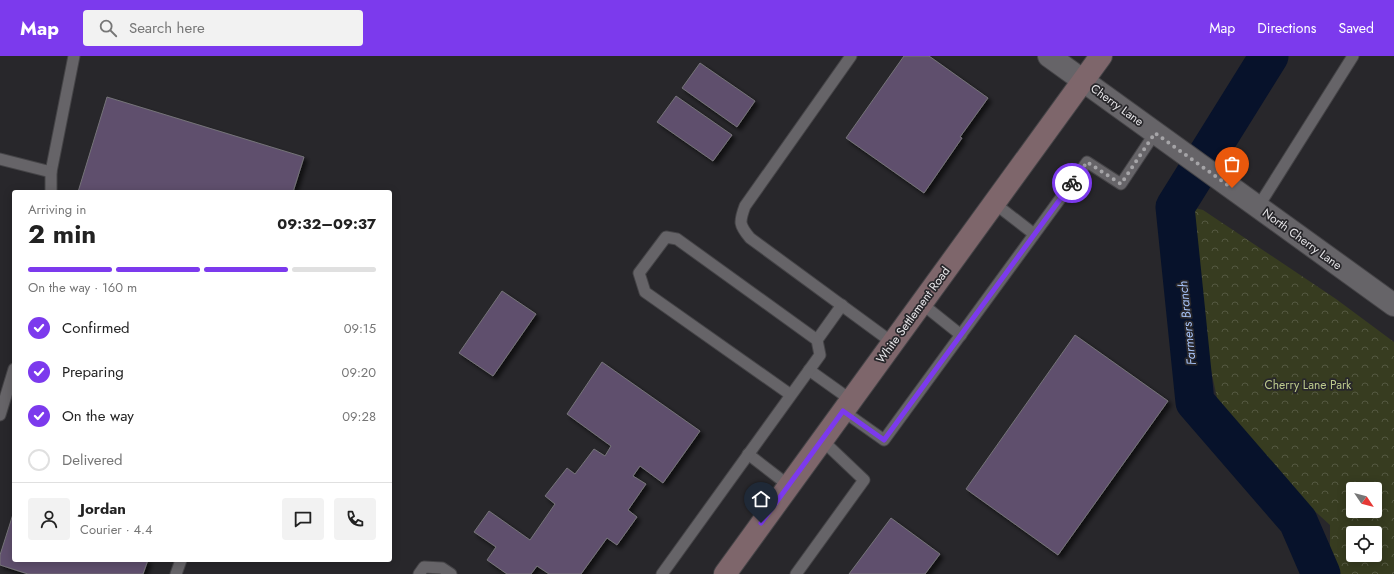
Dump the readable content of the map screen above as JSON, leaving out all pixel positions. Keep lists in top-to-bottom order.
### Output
{
  "streets": {
    "main road": ["White Settlement Road"],
    "street": ["Cherry Lane", "North Cherry Lane"]
  },
  "crossings": [
    ["Cherry Lane", "North Cherry Lane"],
    ["Cherry Lane", "White Settlement Road"]
  ],
  "water": ["Farmers Branch"],
  "parks": ["Cherry Lane Park"],
  "north": "bottom right",
  "page": {
    "header": "Map",
    "search": "Search here",
    "nav": ["Map", "Directions", "Saved"],
    "heading": ["2 min", "Arriving in", "09:32–09:37"],
    "panel": ["Jordan", "Courier · 4.4"],
    "bar": "On the way · 160 m",
    "list": [
      ["Confirmed", "09:15"],
      ["Preparing", "09:20"],
      ["On the way", "09:28"],
      "Delivered"
    ]
  }
}
